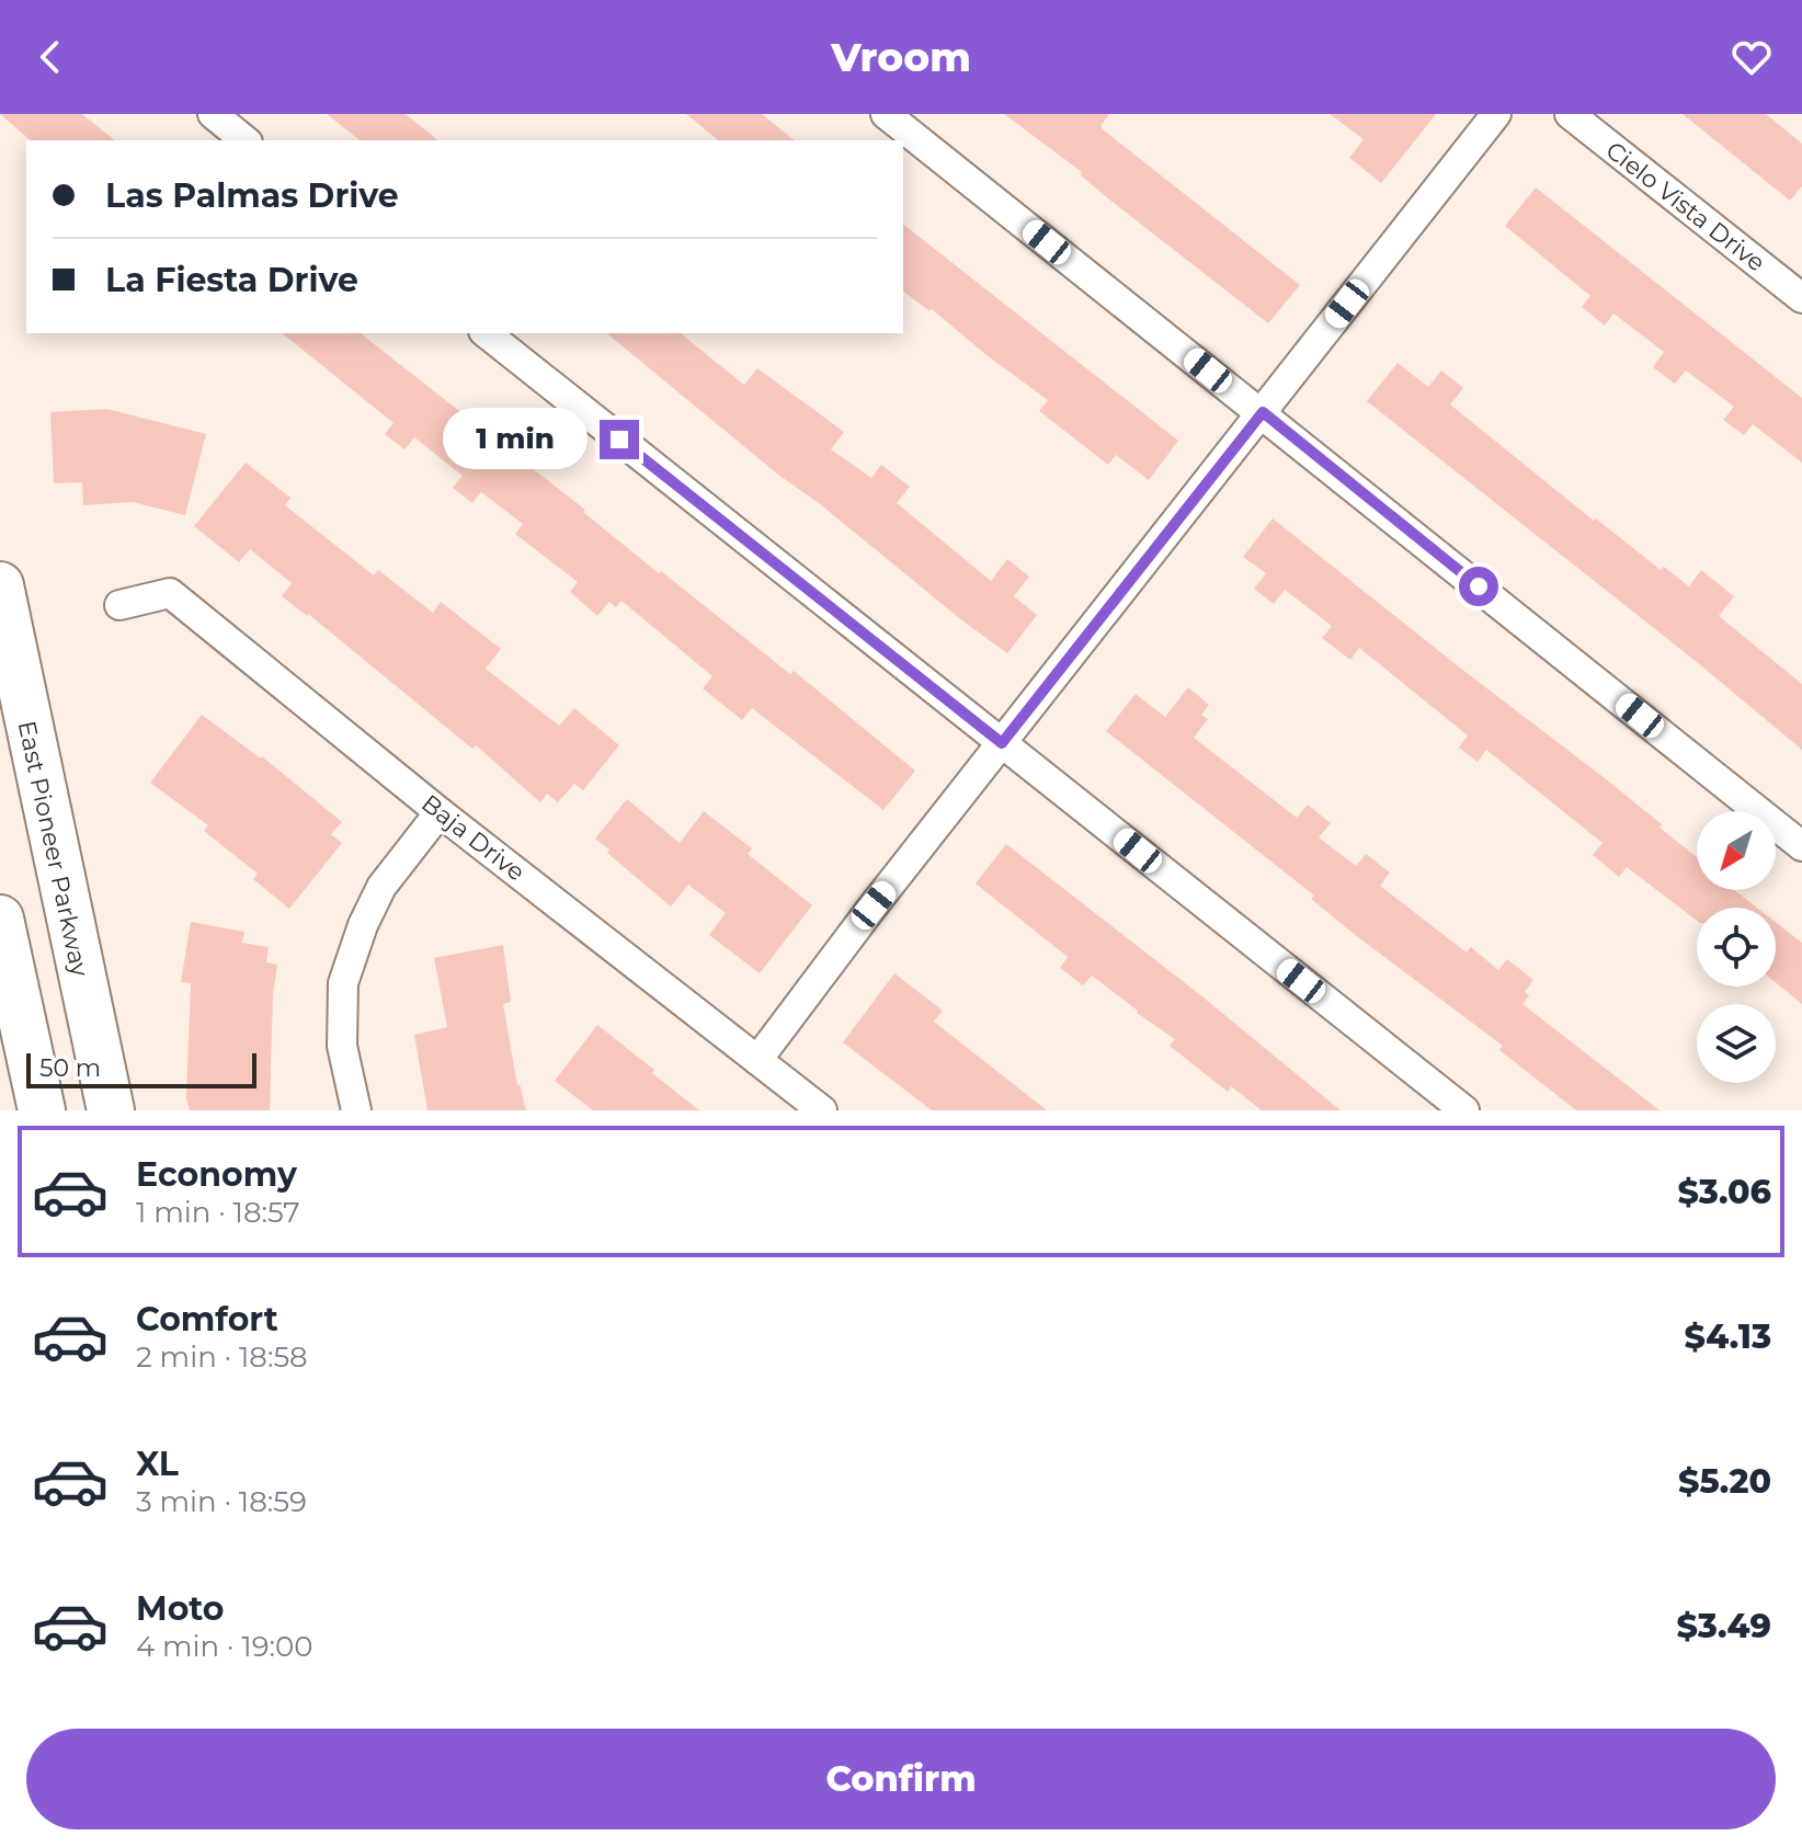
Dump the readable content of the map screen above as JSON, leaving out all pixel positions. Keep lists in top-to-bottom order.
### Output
{
  "streets": {
    "main road": ["East Pioneer Parkway"],
    "street": ["Cielo Vista Drive", "Baja Drive"]
  },
  "scale_bar": "50 m",
  "north": "bottom left",
  "page": {
    "header": "Vroom",
    "banner": ["Las Palmas Drive", "La Fiesta Drive"],
    "bubble": "1 min",
    "scale": "50 m",
    "list": [
      {
        "name": "Economy",
        "note": "1 min · 18:57",
        "value": "$3.06"
      },
      {
        "name": "Comfort",
        "note": "2 min · 18:58",
        "value": "$4.13"
      },
      {
        "name": "XL",
        "note": "3 min · 18:59",
        "value": "$5.20"
      },
      {
        "name": "Moto",
        "note": "4 min · 19:00",
        "value": "$3.49"
      }
    ],
    "buttons": "Confirm"
  }
}
